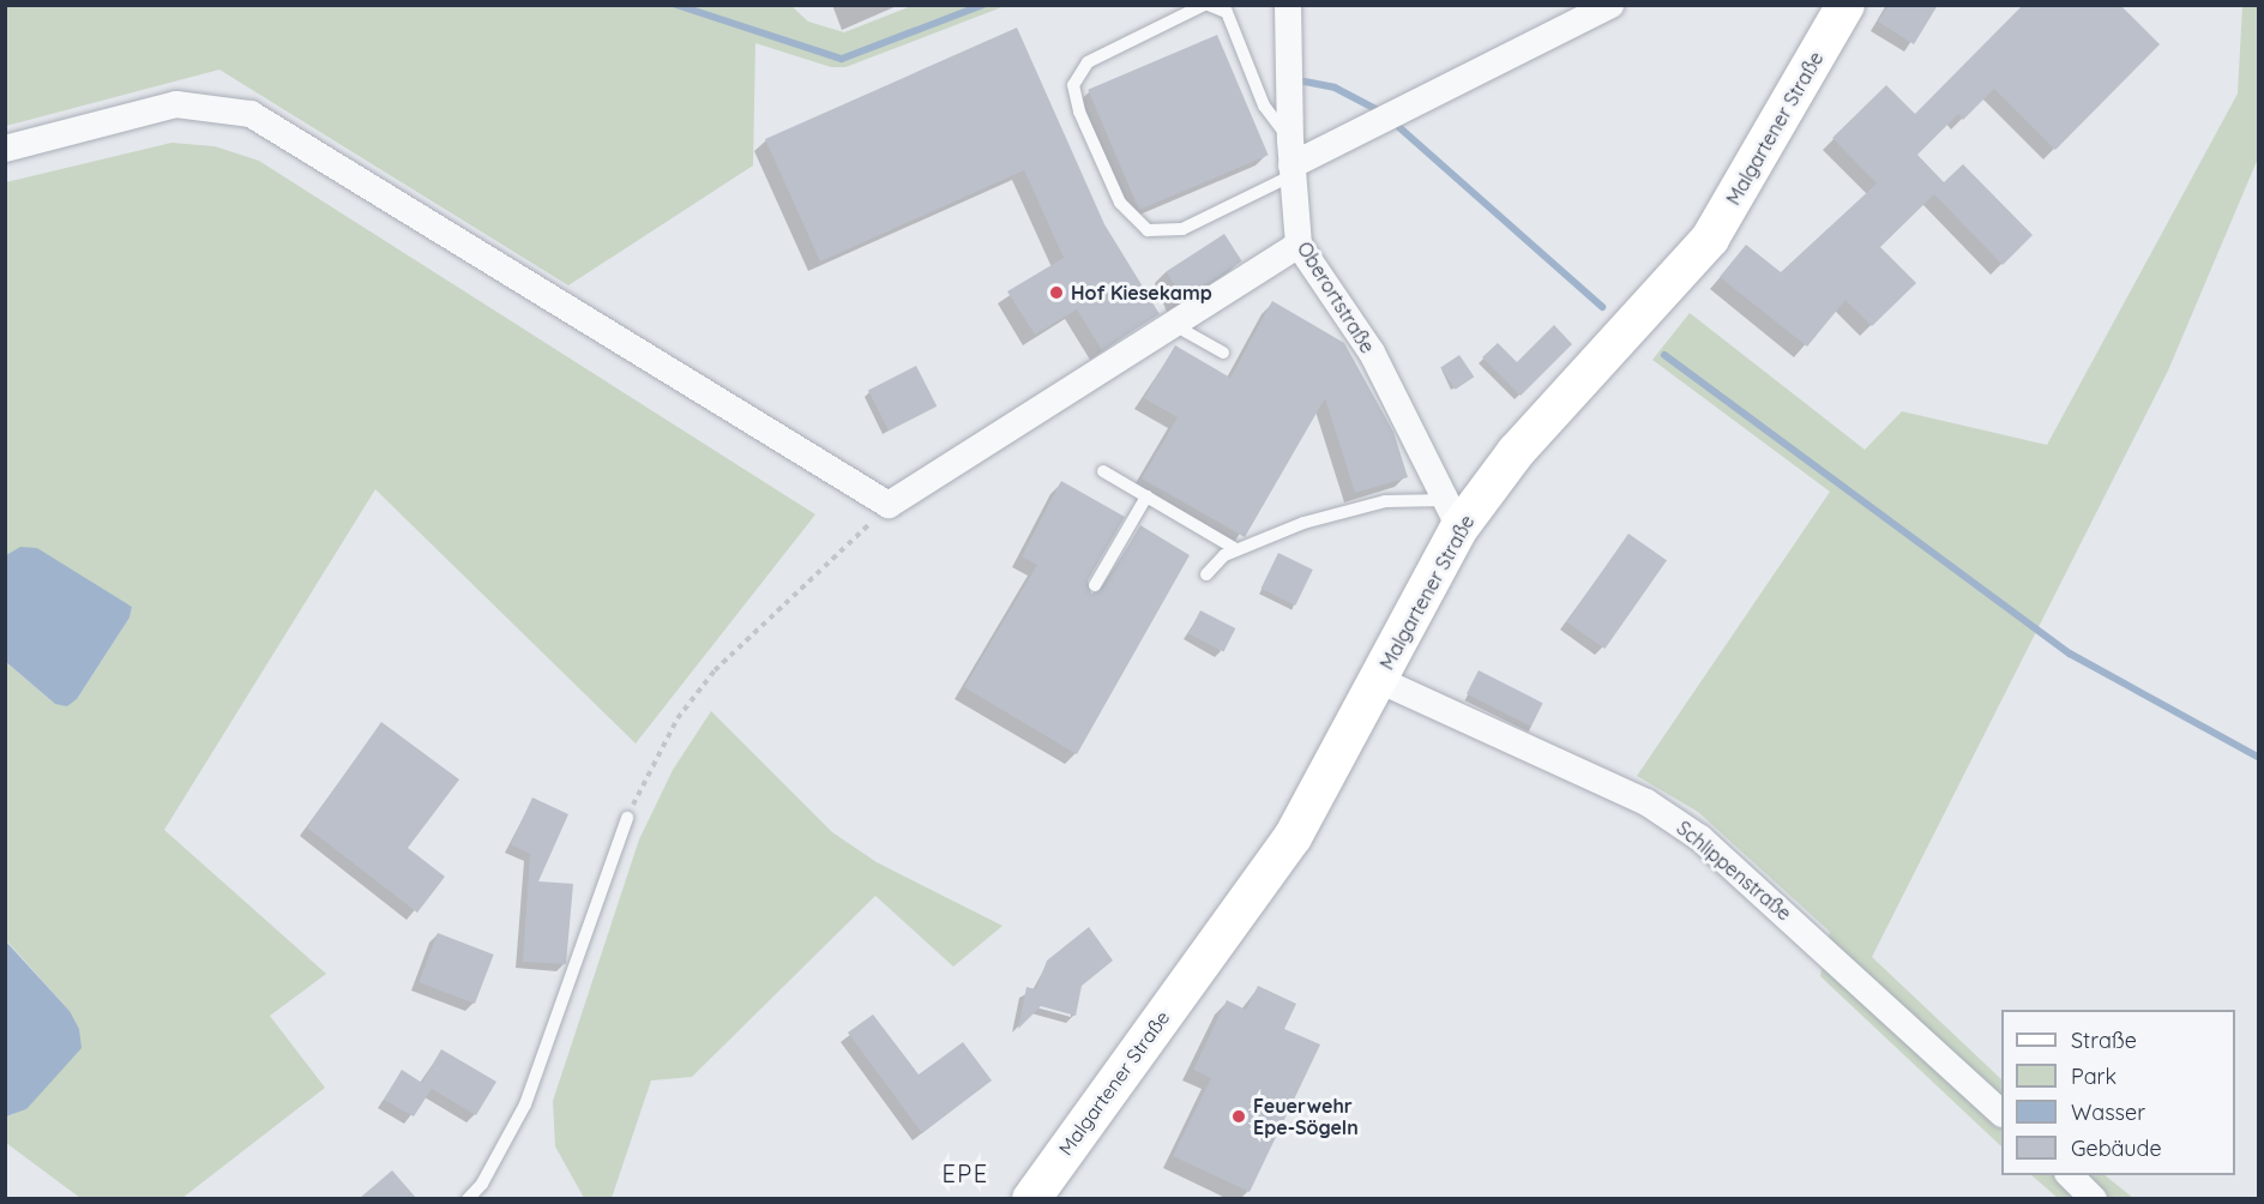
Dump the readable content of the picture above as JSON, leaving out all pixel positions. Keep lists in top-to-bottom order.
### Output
{
  "streets": {
    "street": ["Malgartener Straße", "Oberortstraße", "Schlippenstraße"]
  },
  "crossings": [
    ["Malgartener Straße", "Oberortstraße"],
    ["Malgartener Straße", "Schlippenstraße"]
  ],
  "districts": ["EPE"],
  "places": ["Hof Kiesekamp", "Feuerwehr Epe-Sögeln"],
  "legend": [
    "Straße",
    "Park",
    "Wasser",
    "Gebäude"
  ]
}
